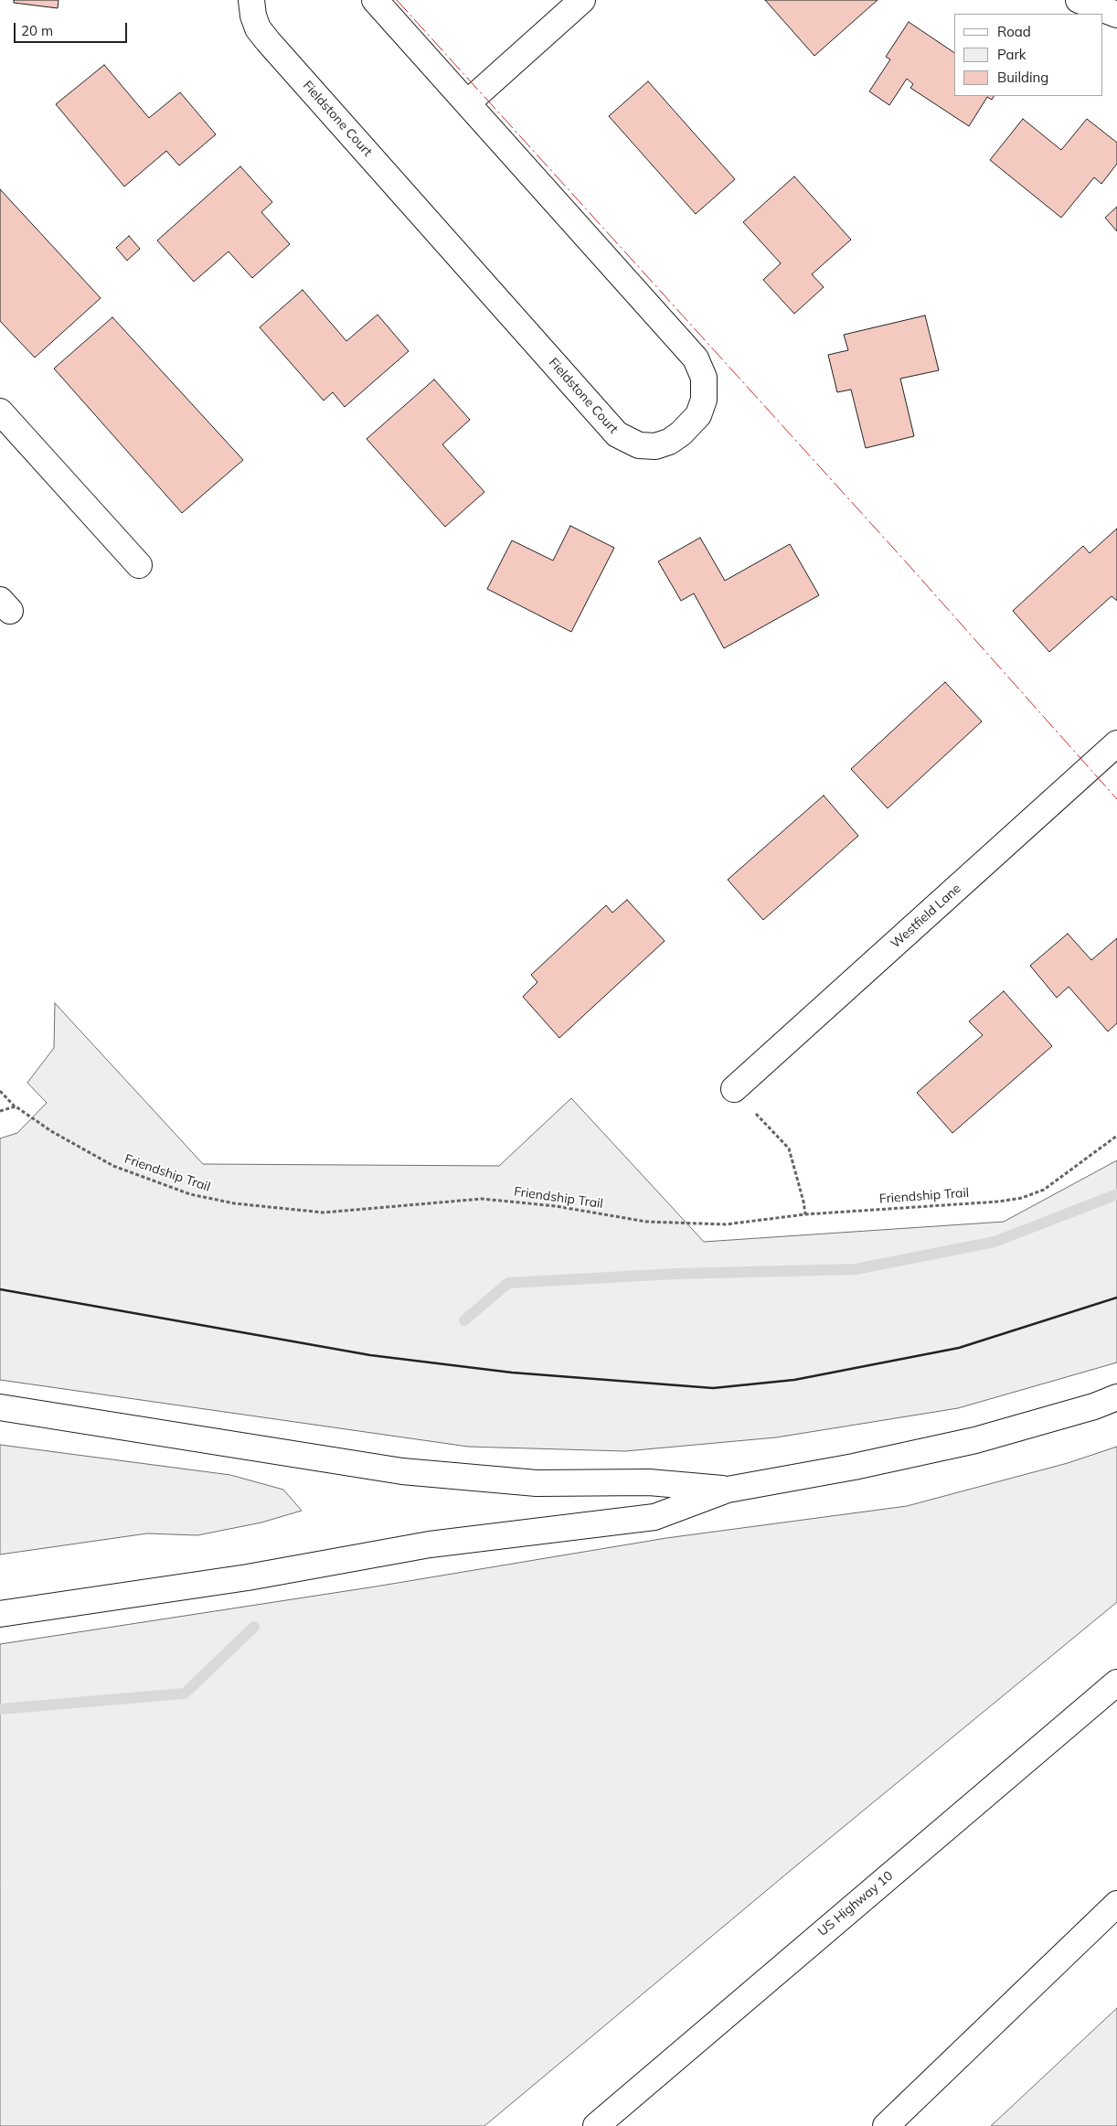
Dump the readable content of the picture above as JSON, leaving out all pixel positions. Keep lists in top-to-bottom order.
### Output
{
  "streets": {
    "main road": ["Fieldstone Court", "Westfield Lane", "US Highway 10"],
    "path": ["Friendship Trail"]
  },
  "legend": ["Road", "Park", "Building"],
  "scale_bar": "20 m"
}
